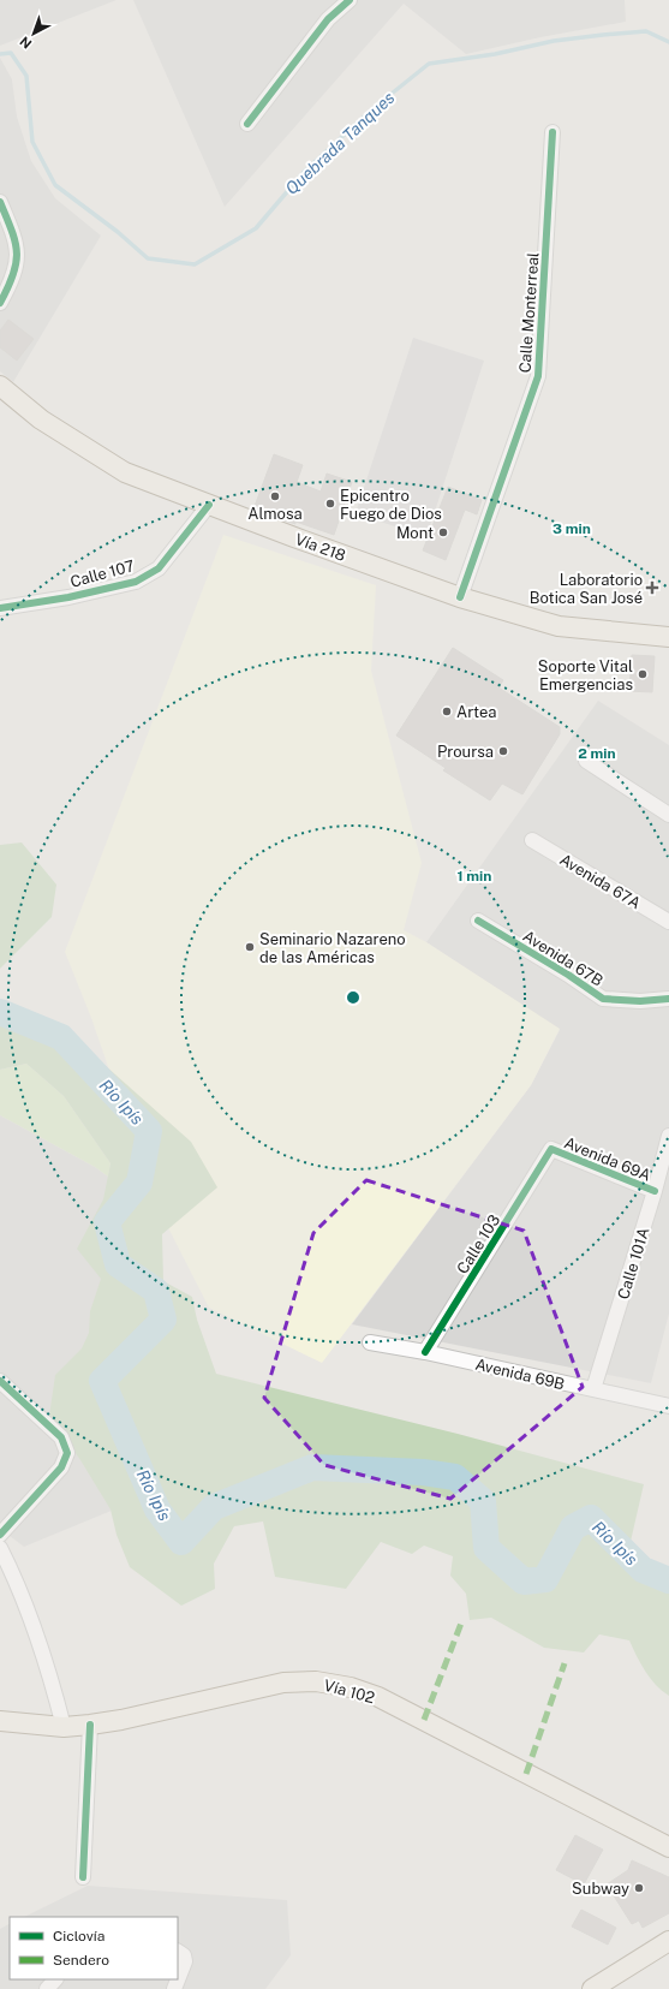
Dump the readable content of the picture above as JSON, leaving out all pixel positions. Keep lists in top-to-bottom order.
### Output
{
  "streets": {
    "main road": ["Vía 218", "Vía 102"],
    "street": [
      "Calle Monterreal",
      "Calle 107",
      "Avenida 67A",
      "Avenida 67B",
      "Avenida 69A",
      "Calle 103",
      "Calle 101A",
      "Avenida 69B"
    ]
  },
  "crossings": [
    ["Calle Monterreal", "Vía 218"],
    ["Vía 218", "Calle 107"],
    ["Avenida 69A", "Calle 103"],
    ["Avenida 69A", "Calle 101A"],
    ["Calle 103", "Avenida 69B"],
    ["Calle 101A", "Avenida 69B"]
  ],
  "water": ["Quebrada Tanques", "Río Ipís"],
  "places": {
    "other": [
      "Almosa",
      "Epicentro Fuego de Dios",
      "Mont",
      "Soporte Vital Emergencias",
      "Artea",
      "Proursa",
      "Seminario Nazareno de las Américas",
      "Subway"
    ],
    "health": ["Laboratorio Botica San José"]
  },
  "legend": ["Ciclovía", "Sendero"],
  "north": "bottom left",
  "rings": ["3 min", "2 min", "1 min"]
}
